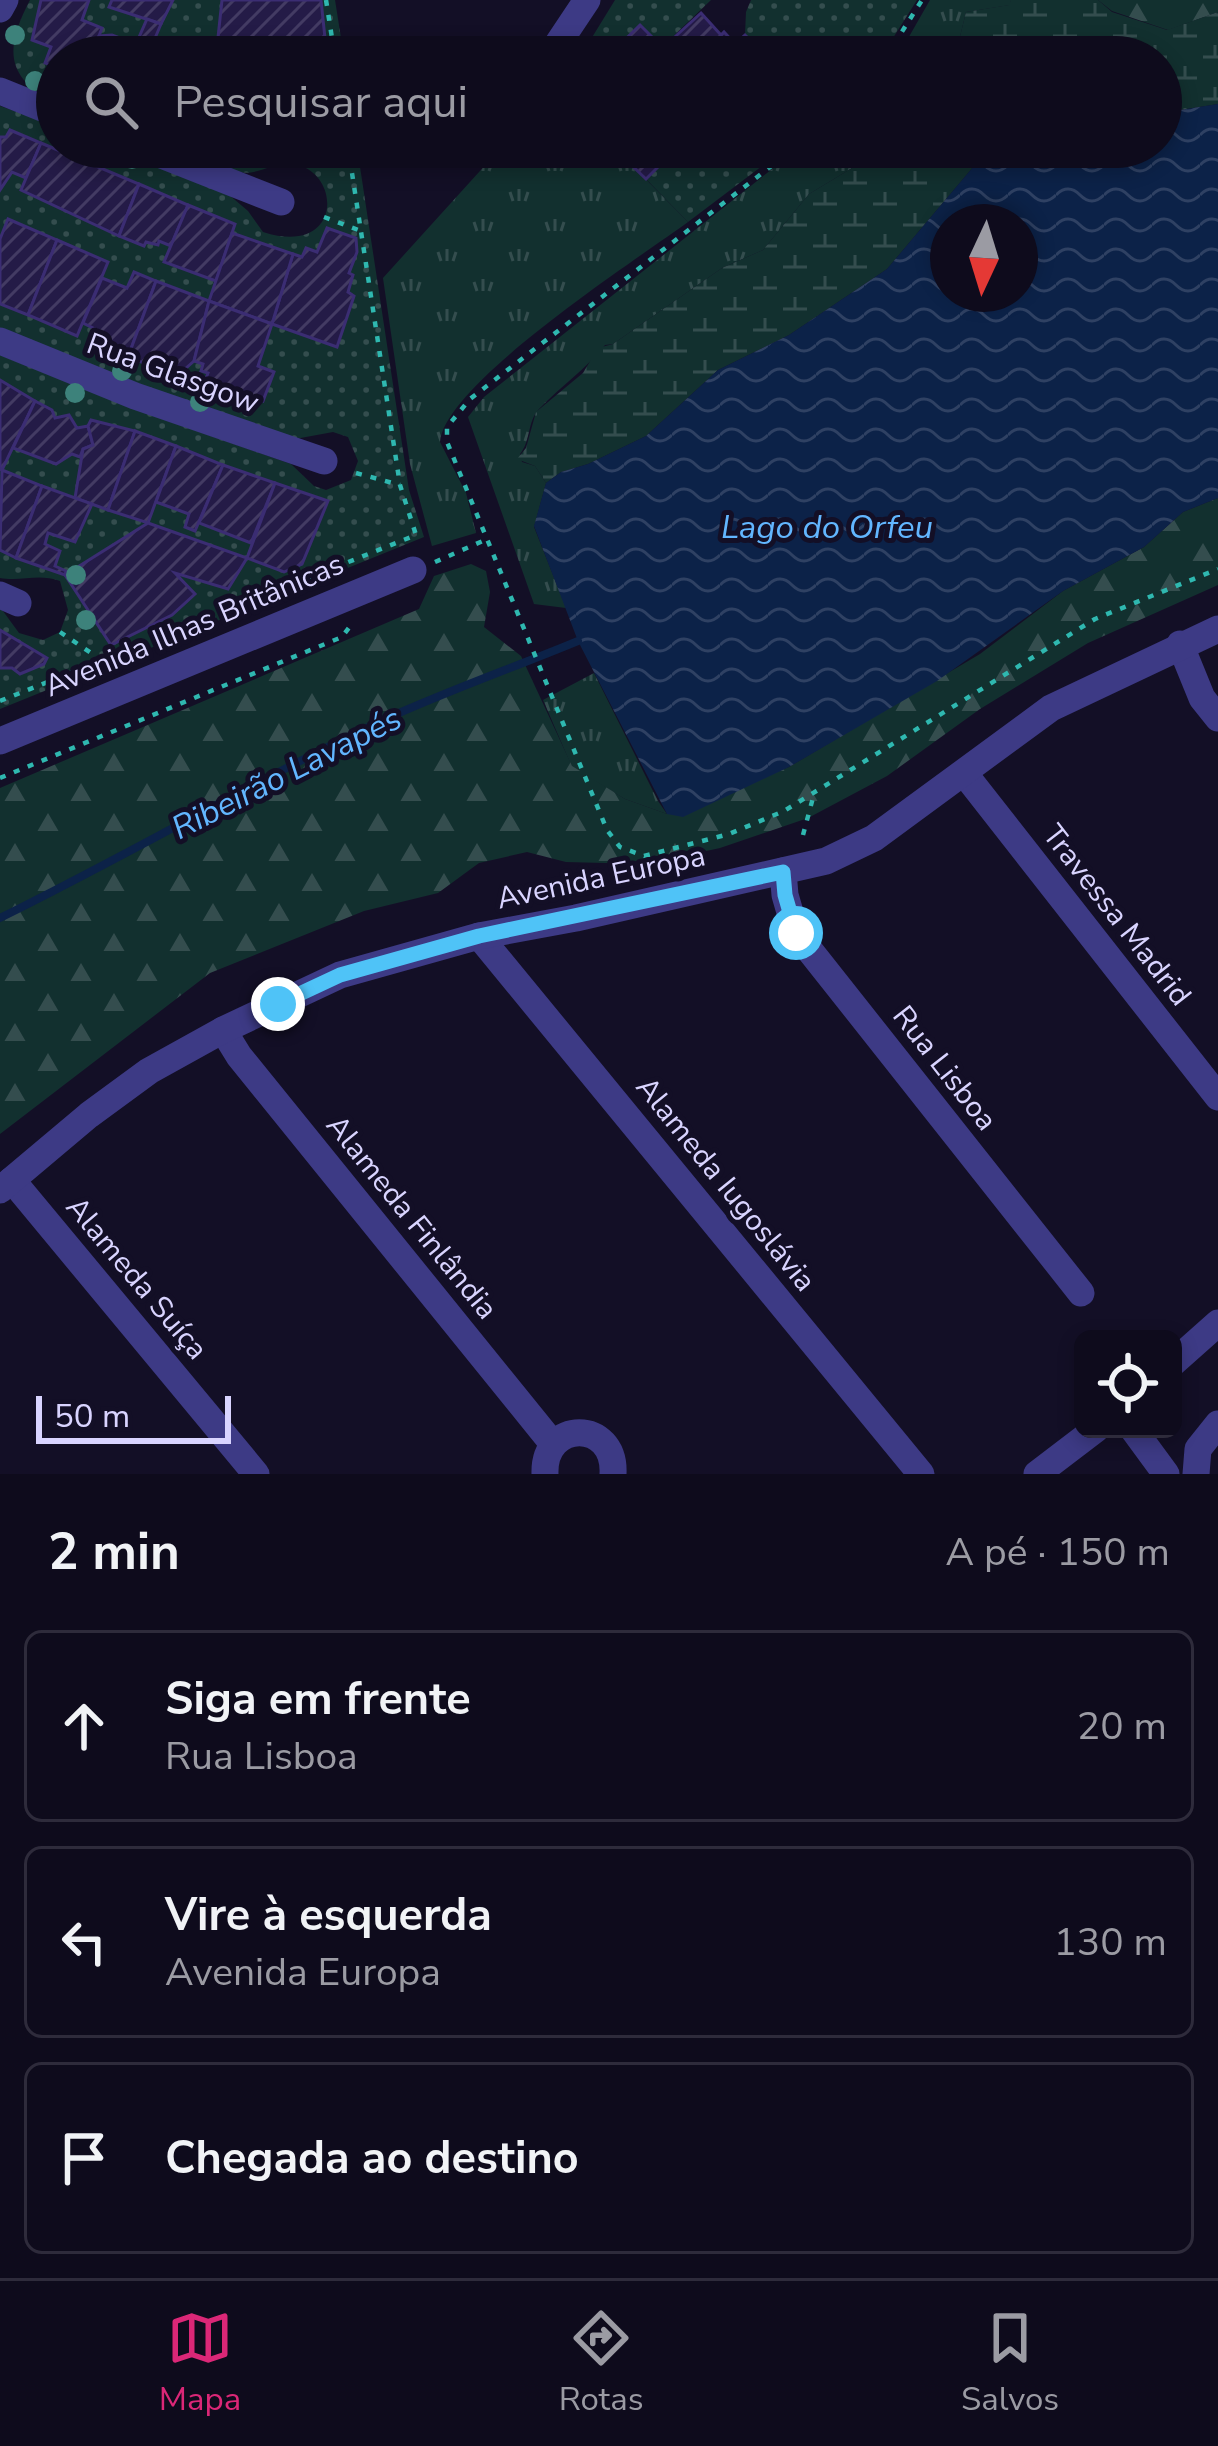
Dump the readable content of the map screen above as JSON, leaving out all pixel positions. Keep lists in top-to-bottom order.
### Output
{
  "streets": {
    "street": [
      "Rua Glasgow",
      "Avenida Ilhas Britânicas",
      "Avenida Europa",
      "Travessa Madrid",
      "Rua Lisboa",
      "Alameda Iugoslávia",
      "Alameda Finlândia",
      "Alameda Suíça"
    ]
  },
  "crossings": [
    ["Avenida Europa", "Travessa Madrid"],
    ["Avenida Europa", "Rua Lisboa"],
    ["Avenida Europa", "Alameda Iugoslávia"],
    ["Avenida Europa", "Alameda Finlândia"],
    ["Avenida Europa", "Alameda Suíça"]
  ],
  "water": ["Lago do Orfeu", "Ribeirão Lavapés"],
  "scale_bar": "50 m",
  "north": "bottom",
  "page": {
    "search": "Pesquisar aqui",
    "scale": "50 m",
    "heading": ["2 min", "A pé · 150 m"],
    "list": [
      ["Siga em frente", "Rua Lisboa", "20 m"],
      ["Vire à esquerda", "Avenida Europa", "130 m"],
      "Chegada ao destino"
    ],
    "nav": ["Mapa", "Rotas", "Salvos"]
  }
}
